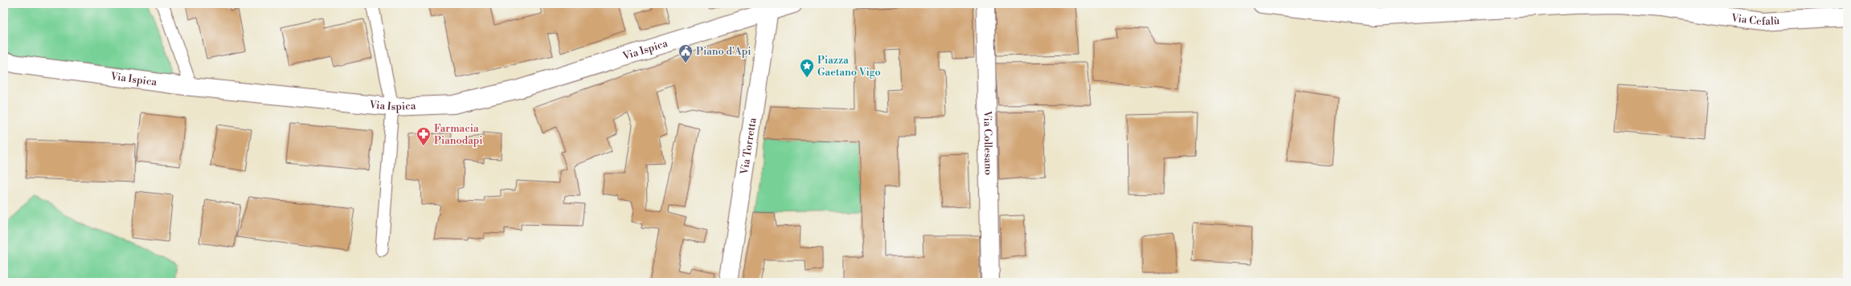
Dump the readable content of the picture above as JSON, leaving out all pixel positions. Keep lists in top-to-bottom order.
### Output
{
  "streets": {
    "street": [
      "Via Cefalù",
      "Via Ispica",
      "Via Collesano",
      "Via Torretta"
    ]
  },
  "crossings": [
    ["Via Ispica", "Via Torretta"]
  ],
  "places": {
    "public building": ["Piano d'Api"],
    "place": ["Piazza Gaetano Vigo"],
    "pharmacy": ["Farmacia Pianodapi"]
  }
}
